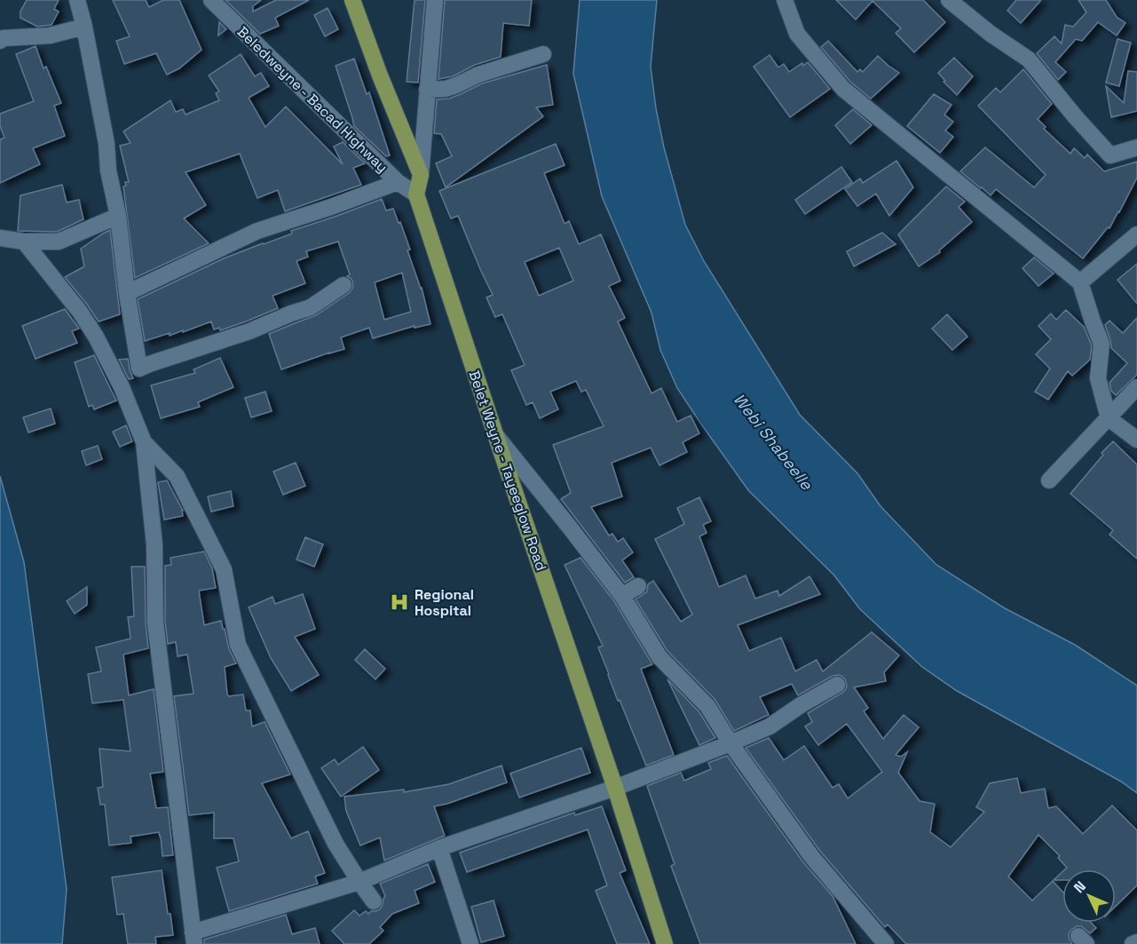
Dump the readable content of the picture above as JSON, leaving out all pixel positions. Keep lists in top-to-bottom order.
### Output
{
  "streets": {
    "main road": ["Belet Weyne - Tayeeglow Road"],
    "street": ["Beledweyne - Bacad Highway"]
  },
  "crossings": [
    ["Beledweyne - Bacad Highway", "Belet Weyne - Tayeeglow Road"]
  ],
  "water": ["Webi Shabeelle"],
  "places": {
    "hospital": ["Regional Hospital"]
  },
  "north": "top left"
}
